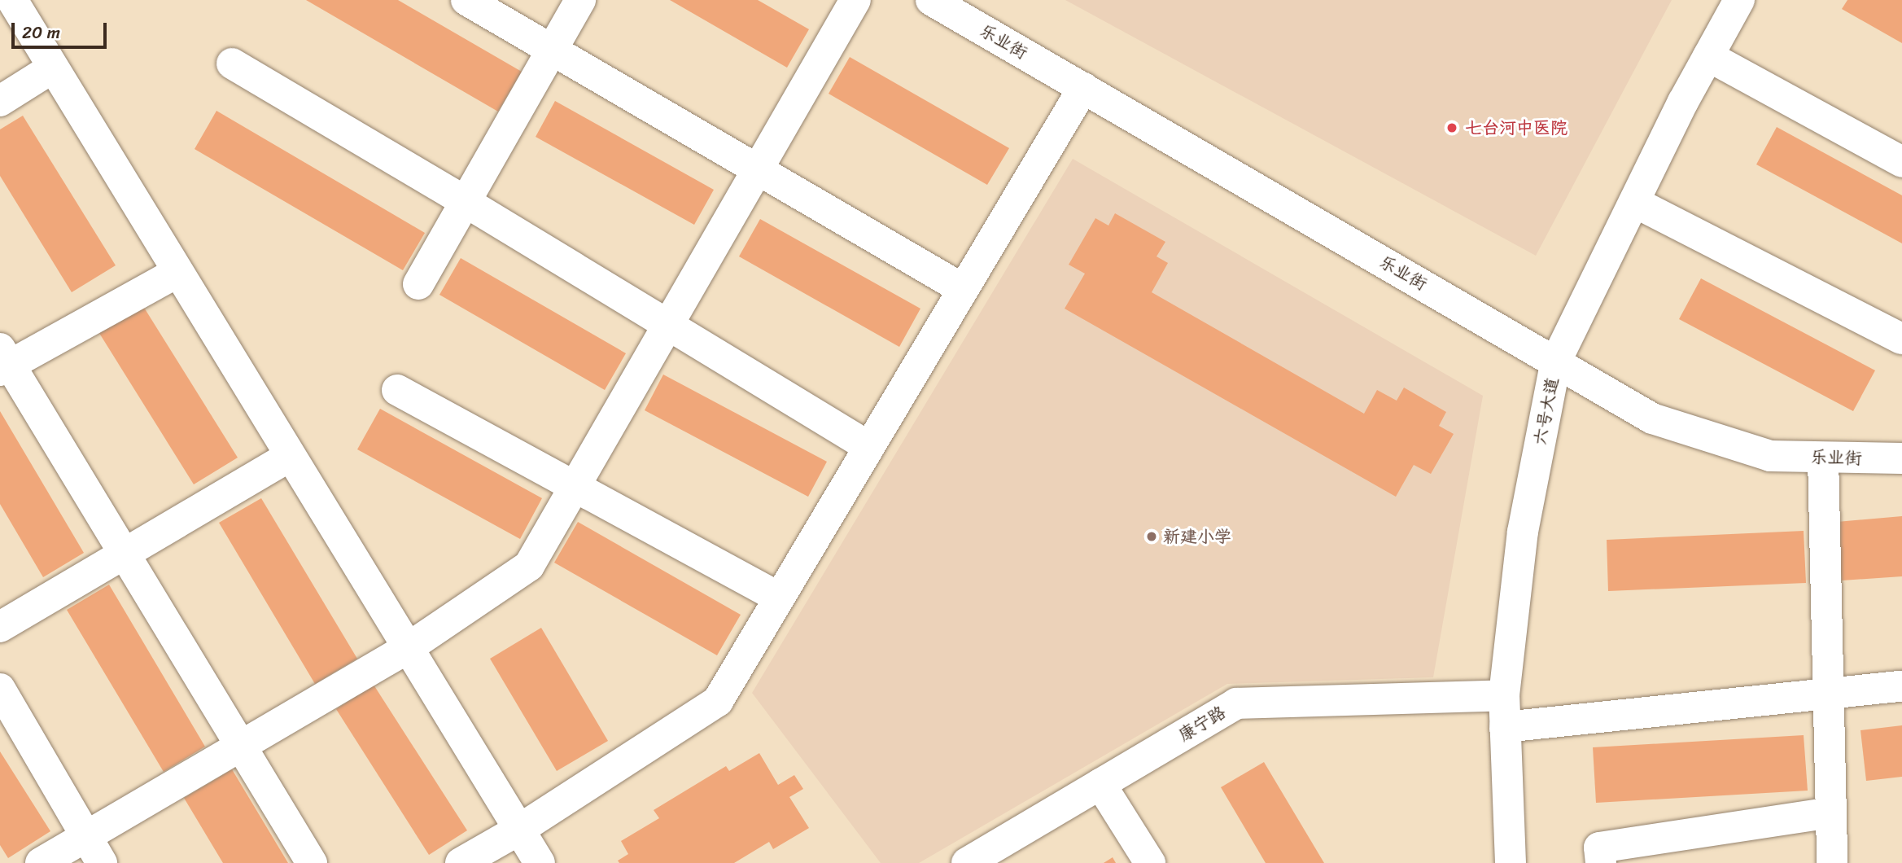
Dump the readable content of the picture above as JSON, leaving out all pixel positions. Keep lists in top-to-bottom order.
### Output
{
  "streets": {
    "street": ["乐业街", "六号大道", "康宁路"]
  },
  "crossings": [
    ["乐业街", "六号大道"],
    ["六号大道", "康宁路"]
  ],
  "places": ["七台河中医院", "新建小学"],
  "scale_bar": "20 m"
}
